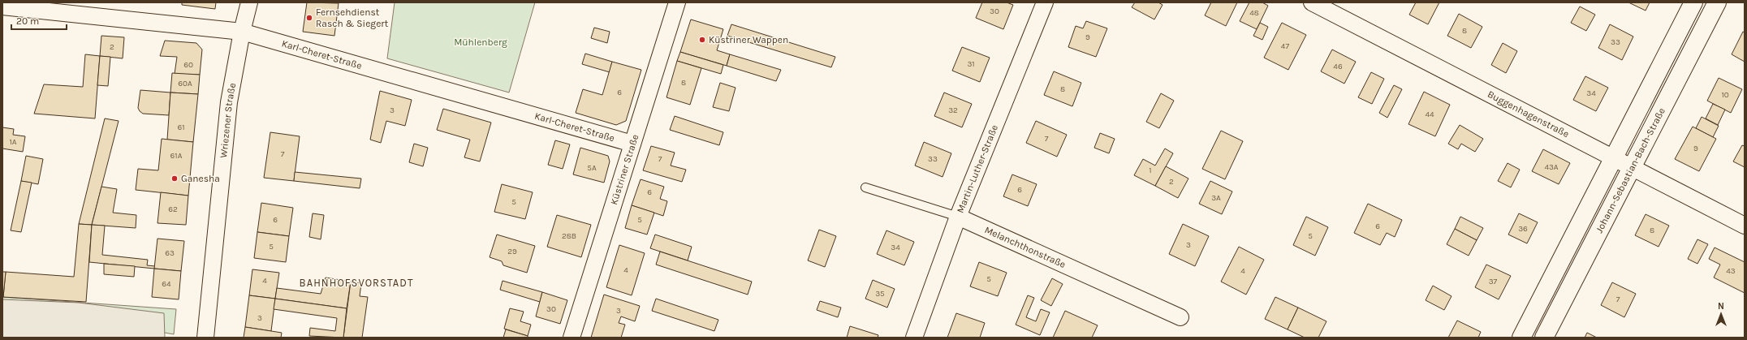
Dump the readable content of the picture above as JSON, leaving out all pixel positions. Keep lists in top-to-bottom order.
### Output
{
  "streets": {
    "street": [
      "Karl-Cheret-Straße",
      "Buggenhagenstraße",
      "Wriezener Straße",
      "Martin-Luther-Straße",
      "Küstriner Straße",
      "Johann-Sebastian-Bach-Straße",
      "Melanchthonstraße"
    ]
  },
  "crossings": [
    ["Karl-Cheret-Straße", "Wriezener Straße"],
    ["Karl-Cheret-Straße", "Küstriner Straße"],
    ["Buggenhagenstraße", "Johann-Sebastian-Bach-Straße"],
    ["Martin-Luther-Straße", "Melanchthonstraße"]
  ],
  "districts": ["BAHNHOFSVORSTADT"],
  "parks": ["Mühlenberg"],
  "places": ["Fernsehdienst Rasch & Siegert", "Küstriner Wappen", "Ganesha"],
  "house_numbers": [
    "30",
    "48",
    "8",
    "9",
    "33",
    "47",
    "2",
    "31",
    "60",
    "46",
    "8",
    "60A",
    "8",
    "6",
    "34",
    "10",
    "3",
    "32",
    "44",
    "61",
    "7",
    "1A",
    "9",
    "7",
    "61A",
    "7",
    "33",
    "43A",
    "5A",
    "1",
    "2",
    "6",
    "6",
    "3A",
    "5",
    "62",
    "6",
    "5",
    "6",
    "36",
    "8",
    "28B",
    "5",
    "3",
    "5",
    "34",
    "29",
    "63",
    "4",
    "4",
    "43",
    "5",
    "4",
    "37",
    "64",
    "35",
    "7",
    "30",
    "3",
    "3"
  ],
  "scale_bar": "20 m",
  "north": "top"
}
